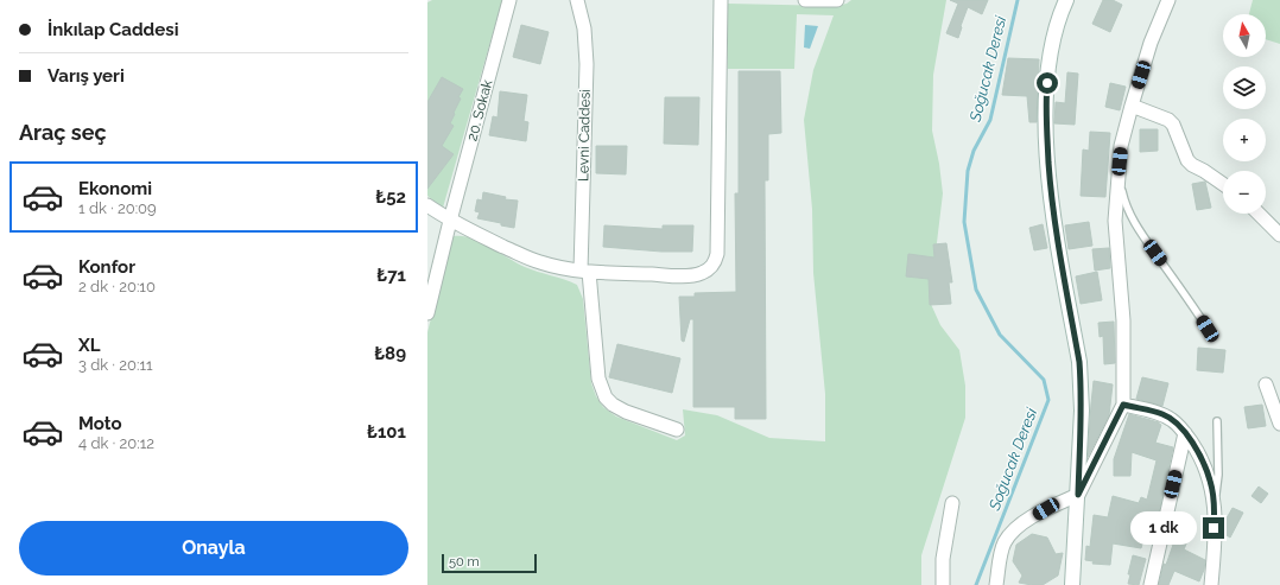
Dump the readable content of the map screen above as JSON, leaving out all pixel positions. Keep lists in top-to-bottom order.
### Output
{
  "streets": {
    "street": ["20. Sokak", "Levni Caddesi"]
  },
  "water": ["Soğucak Deresi"],
  "scale_bar": "50 m",
  "north": "top",
  "page": {
    "banner": ["İnkılap Caddesi", "Varış yeri"],
    "map_buttons": ["+", "−"],
    "heading": "Araç seç",
    "list": [
      {
        "name": "Ekonomi",
        "note": "1 dk · 20:09",
        "value": "₺52"
      },
      {
        "name": "Konfor",
        "note": "2 dk · 20:10",
        "value": "₺71"
      },
      {
        "name": "XL",
        "note": "3 dk · 20:11",
        "value": "₺89"
      },
      {
        "name": "Moto",
        "note": "4 dk · 20:12",
        "value": "₺101"
      }
    ],
    "buttons": "Onayla",
    "bubble": "1 dk",
    "scale": "50 m"
  }
}
